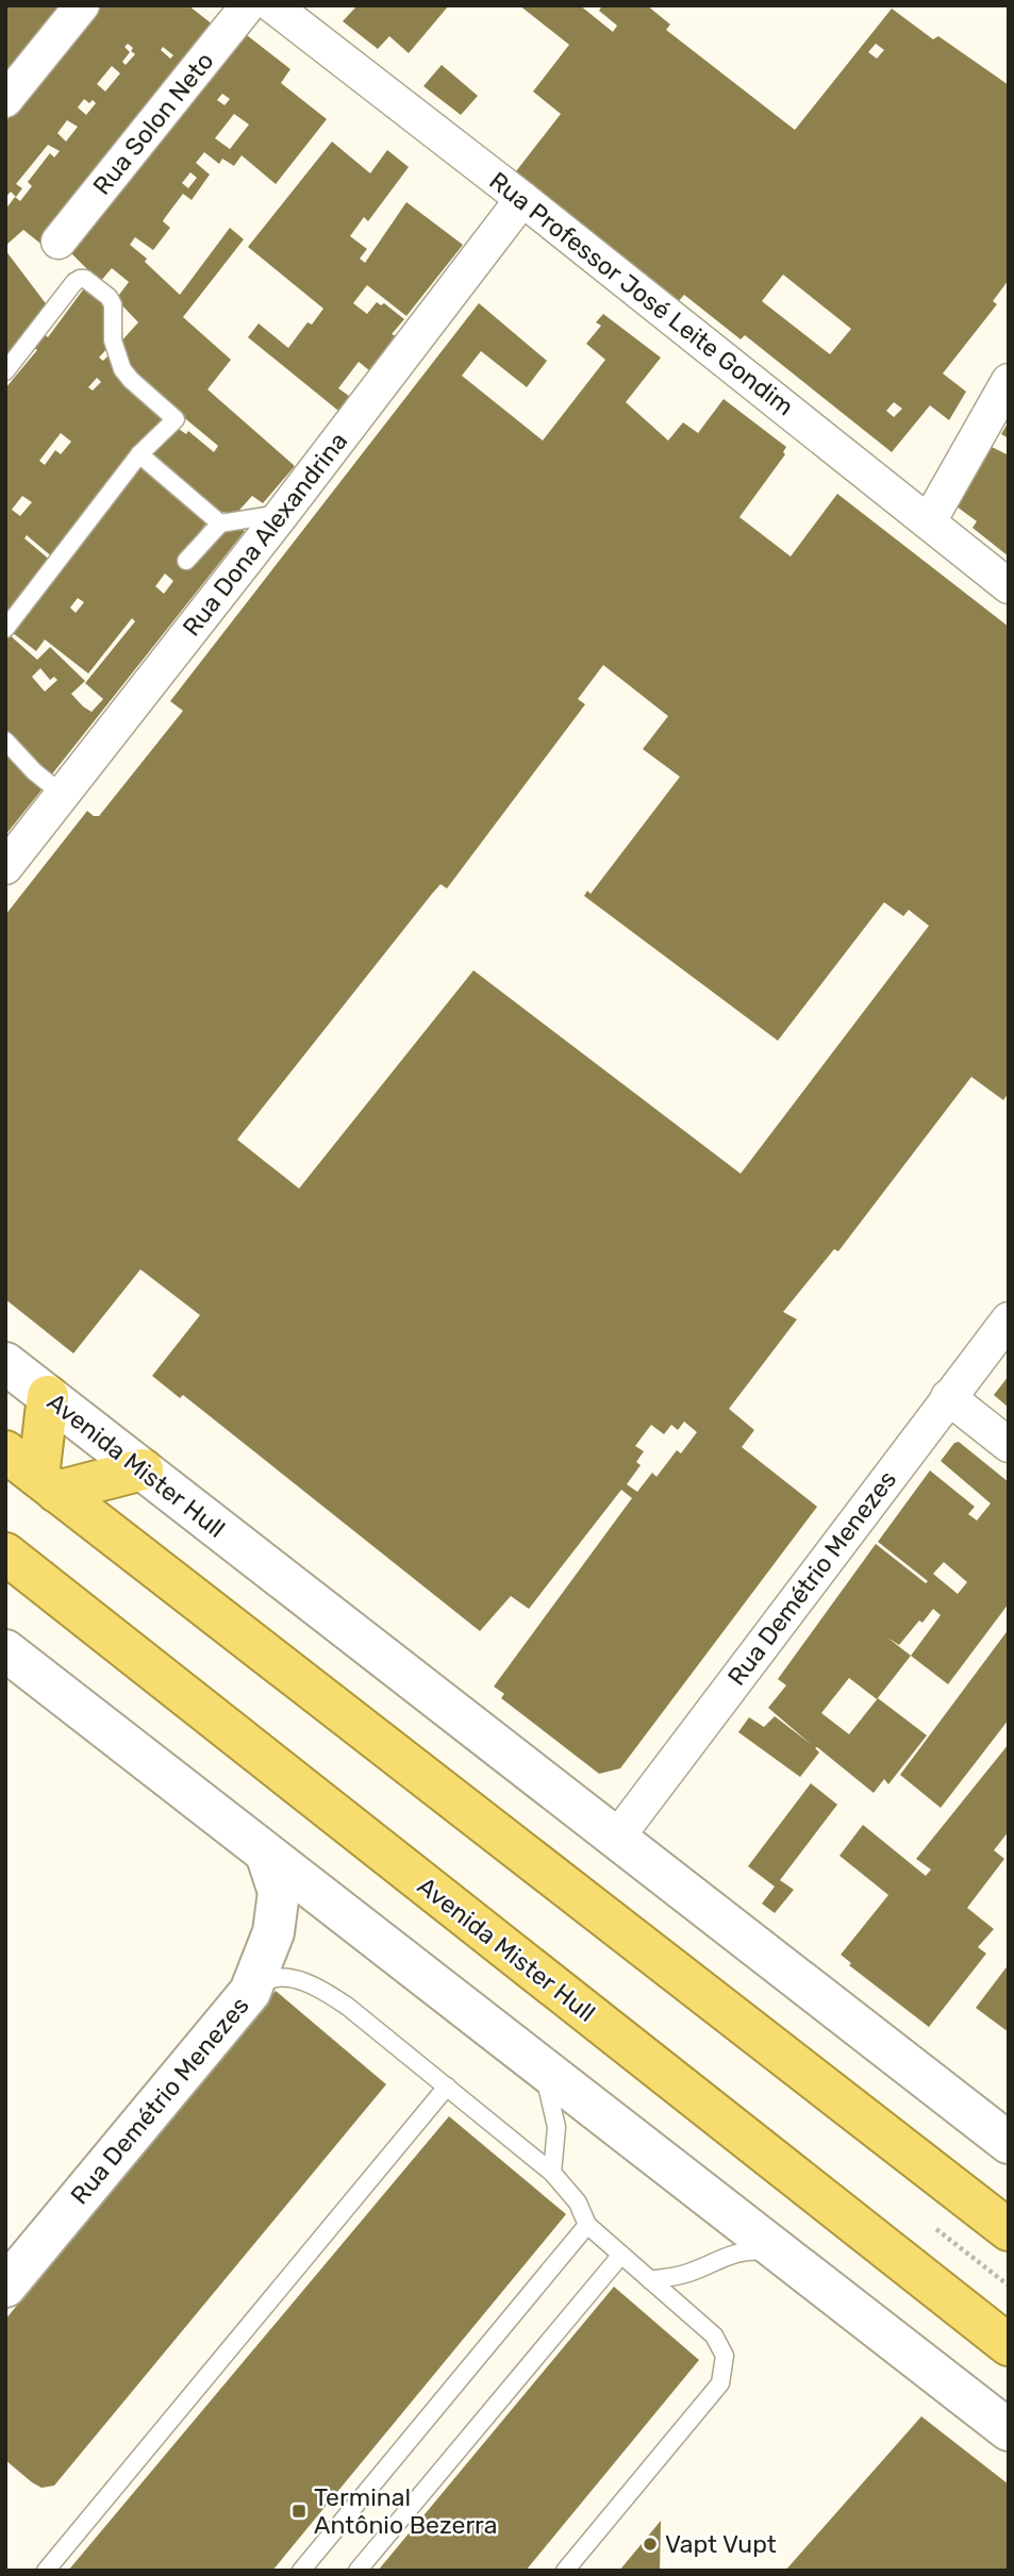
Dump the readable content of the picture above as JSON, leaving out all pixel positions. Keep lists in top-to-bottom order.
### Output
{
  "streets": {
    "highway": ["Avenida Mister Hull"],
    "main road": ["Rua Demétrio Menezes"],
    "street": ["Rua Solon Neto", "Rua Professor José Leite Gondim", "Rua Dona Alexandrina"]
  },
  "crossings": [
    ["Rua Professor José Leite Gondim", "Rua Dona Alexandrina"],
    ["Avenida Mister Hull", "Rua Demétrio Menezes"]
  ],
  "places": {
    "transit": ["Terminal Antônio Bezerra"],
    "other": ["Vapt Vupt"]
  }
}
